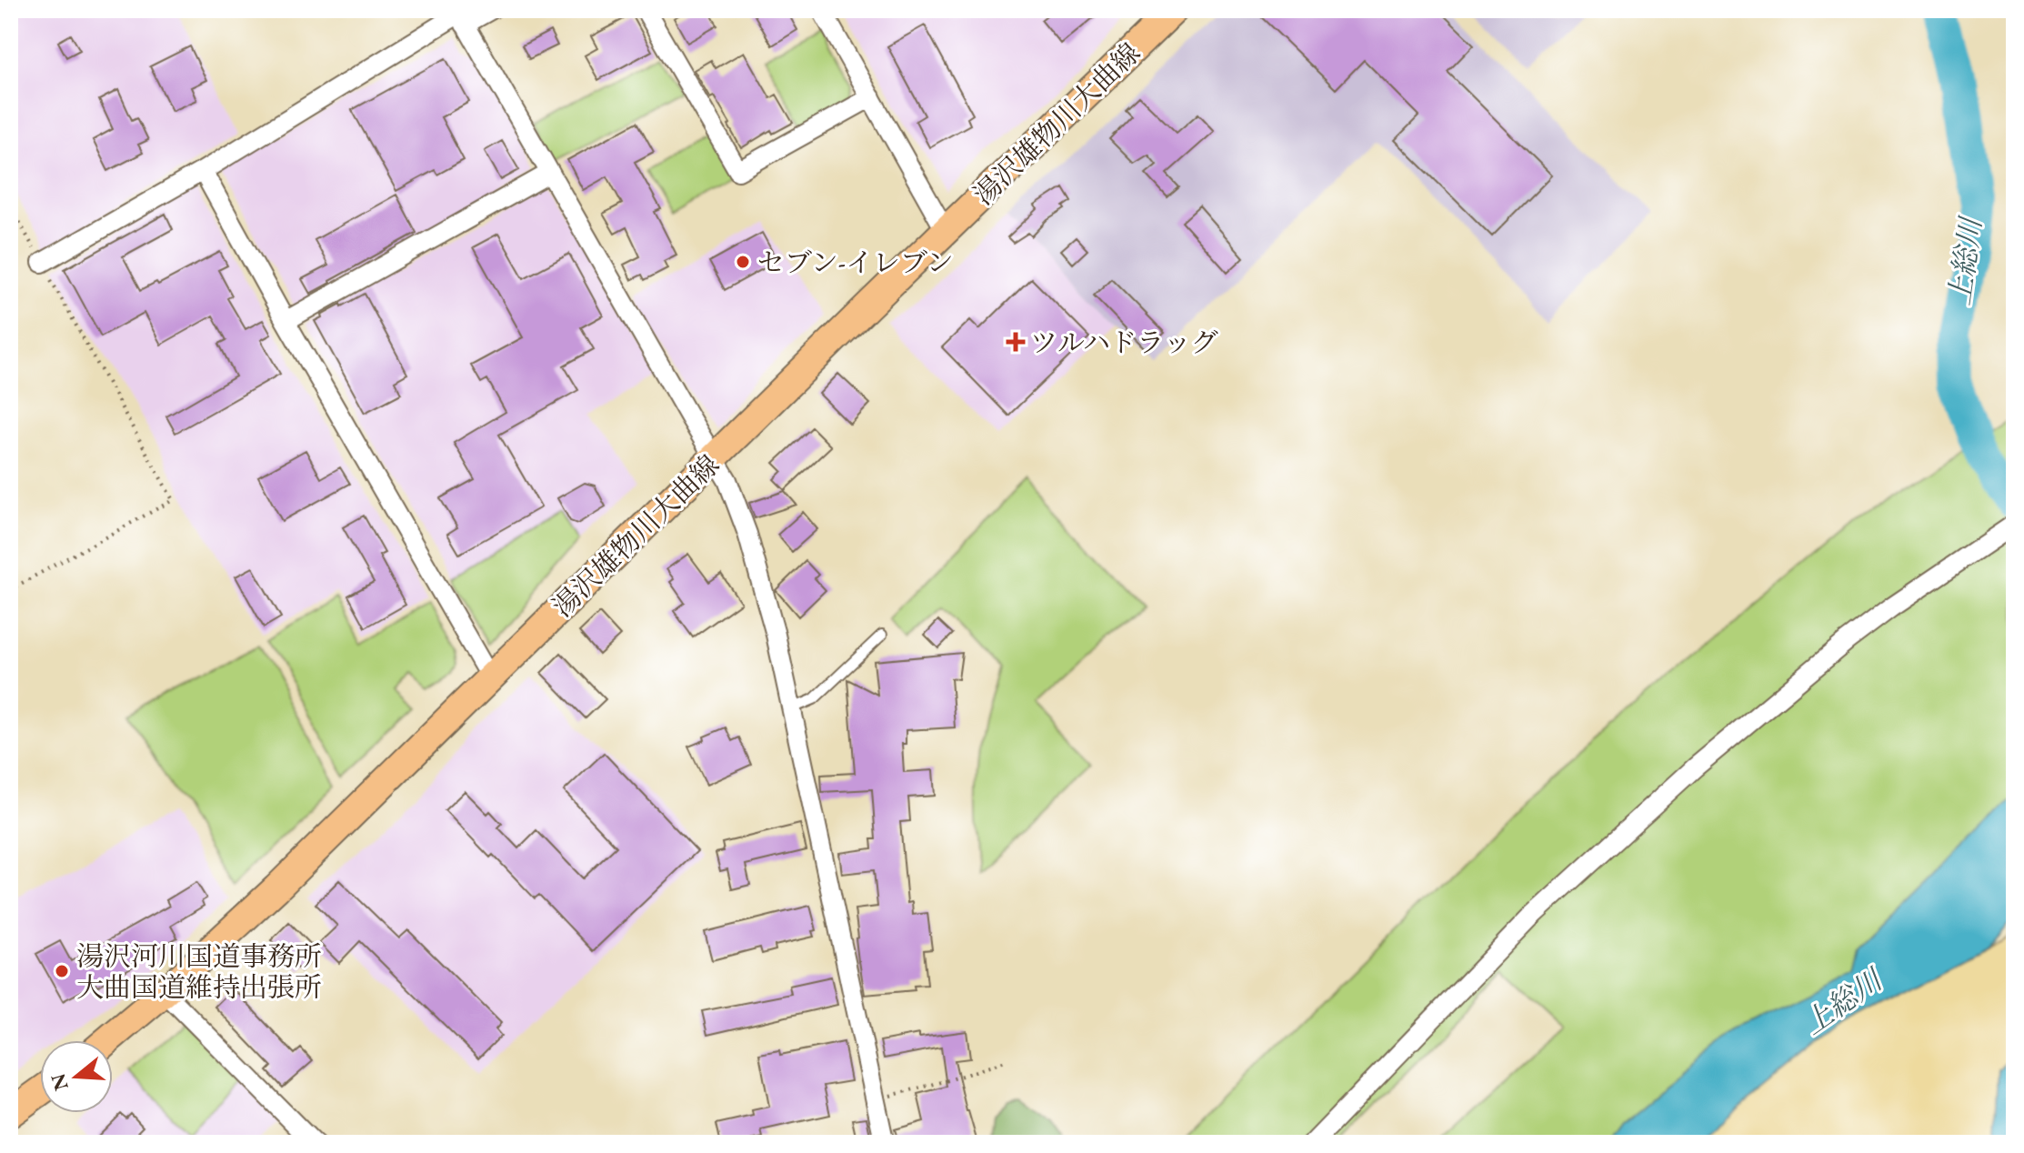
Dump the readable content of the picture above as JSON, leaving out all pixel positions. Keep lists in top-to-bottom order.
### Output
{
  "streets": {
    "main road": ["湯沢雄物川大曲線"]
  },
  "water": ["上総川"],
  "places": {
    "other": ["セブン-イレブン", "湯沢河川国道事務所 大曲国道維持出張所"],
    "health": ["ツルハドラッグ"]
  },
  "north": "left"
}
